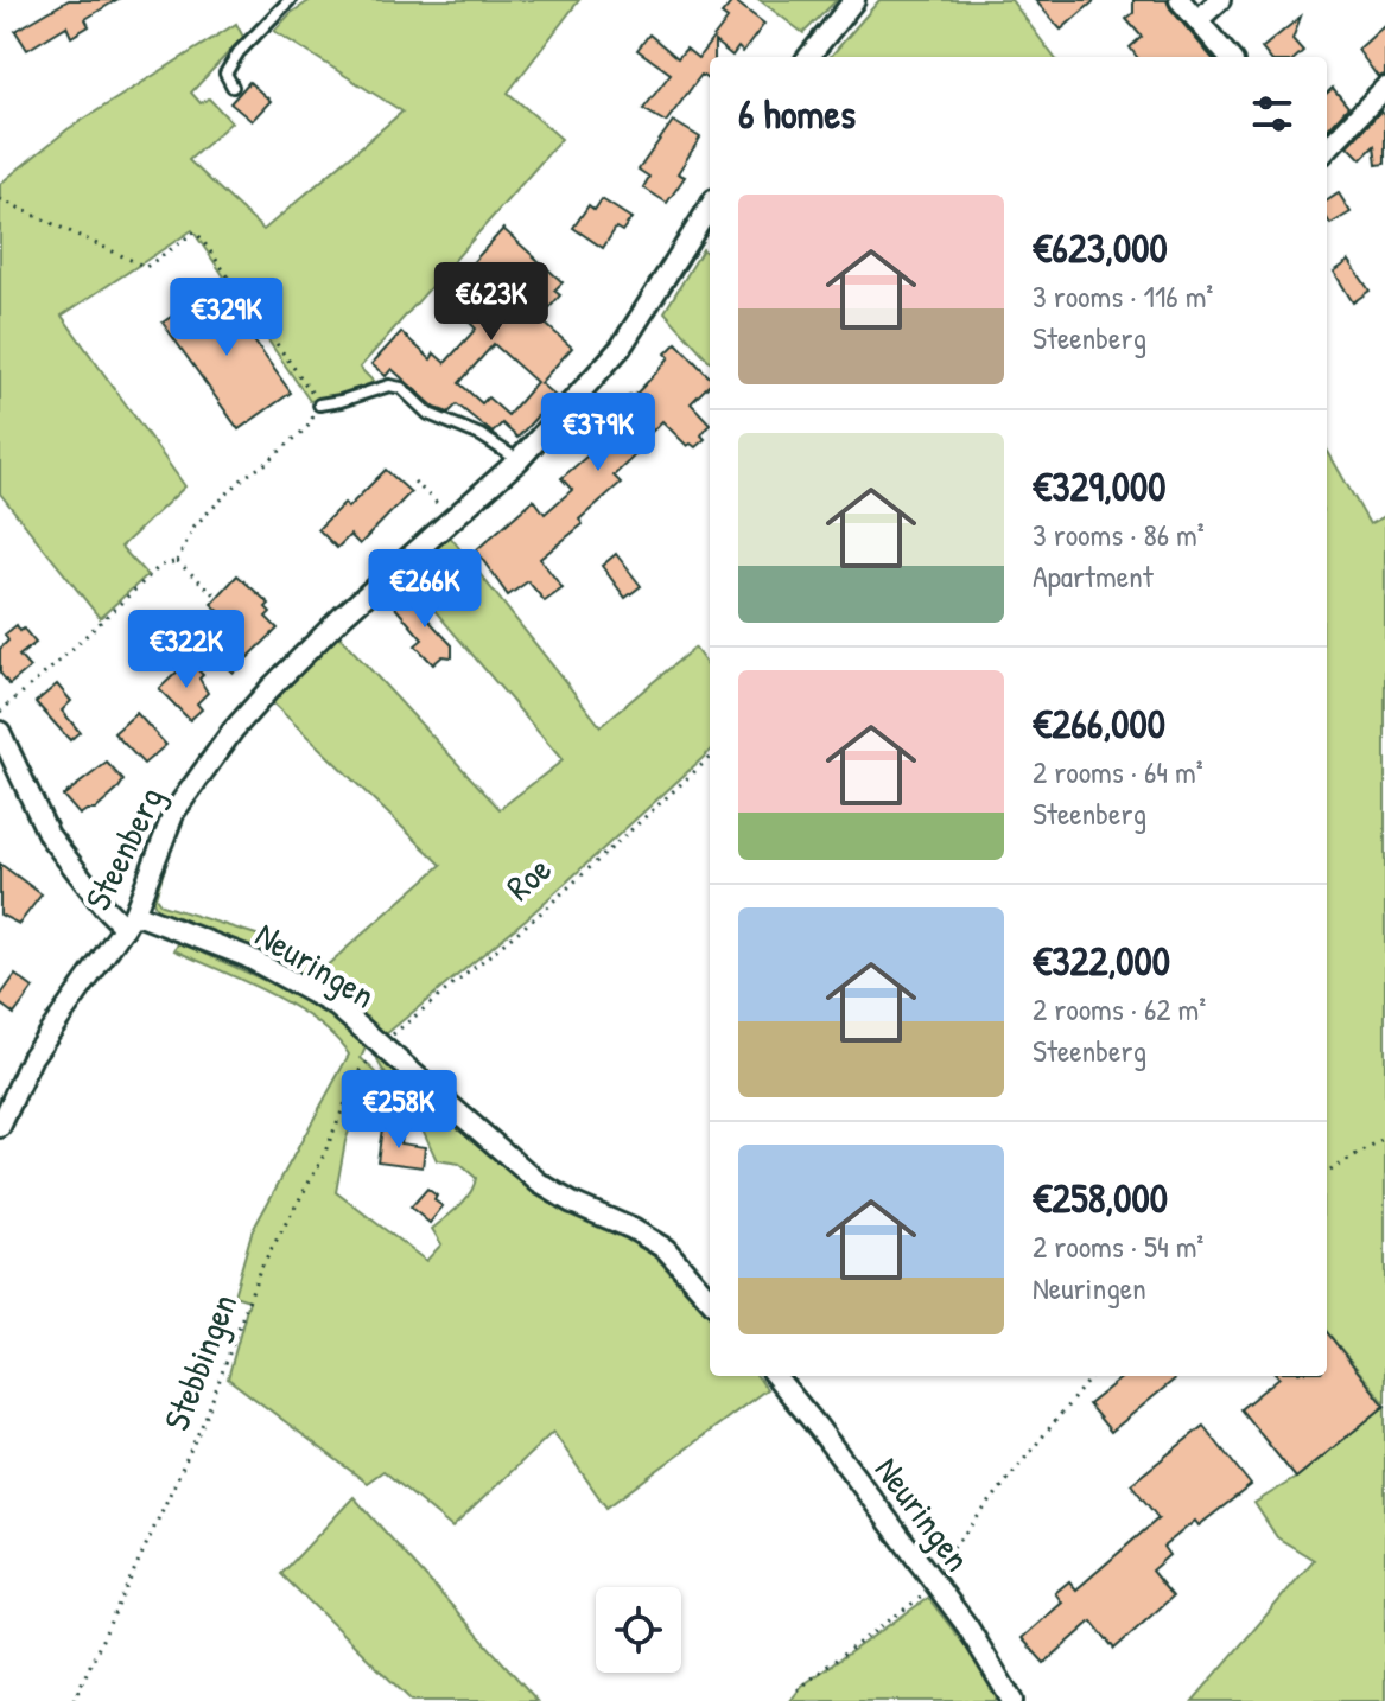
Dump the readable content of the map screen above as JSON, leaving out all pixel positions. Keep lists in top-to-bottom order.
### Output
{
  "streets": {
    "street": ["Steenberg", "Neuringen"],
    "path": ["Roe", "Stebbingen"]
  },
  "crossings": [
    ["Steenberg", "Neuringen"],
    ["Roe", "Neuringen"],
    ["Roe", "Stebbingen"],
    ["Neuringen", "Stebbingen"]
  ],
  "page": {
    "heading": "6 homes",
    "list": [
      {
        "name": "€623,000",
        "note": "3 rooms · 116 m² · Steenberg"
      },
      {
        "name": "€329,000",
        "note": "3 rooms · 86 m² · Apartment"
      },
      {
        "name": "€266,000",
        "note": "2 rooms · 64 m² · Steenberg"
      },
      {
        "name": "€322,000",
        "note": "2 rooms · 62 m² · Steenberg"
      },
      {
        "name": "€258,000",
        "note": "2 rooms · 54 m² · Neuringen"
      }
    ],
    "price": [
      "€623K",
      "€329K",
      "€379K",
      "€266K",
      "€322K",
      "€258K"
    ]
  }
}
